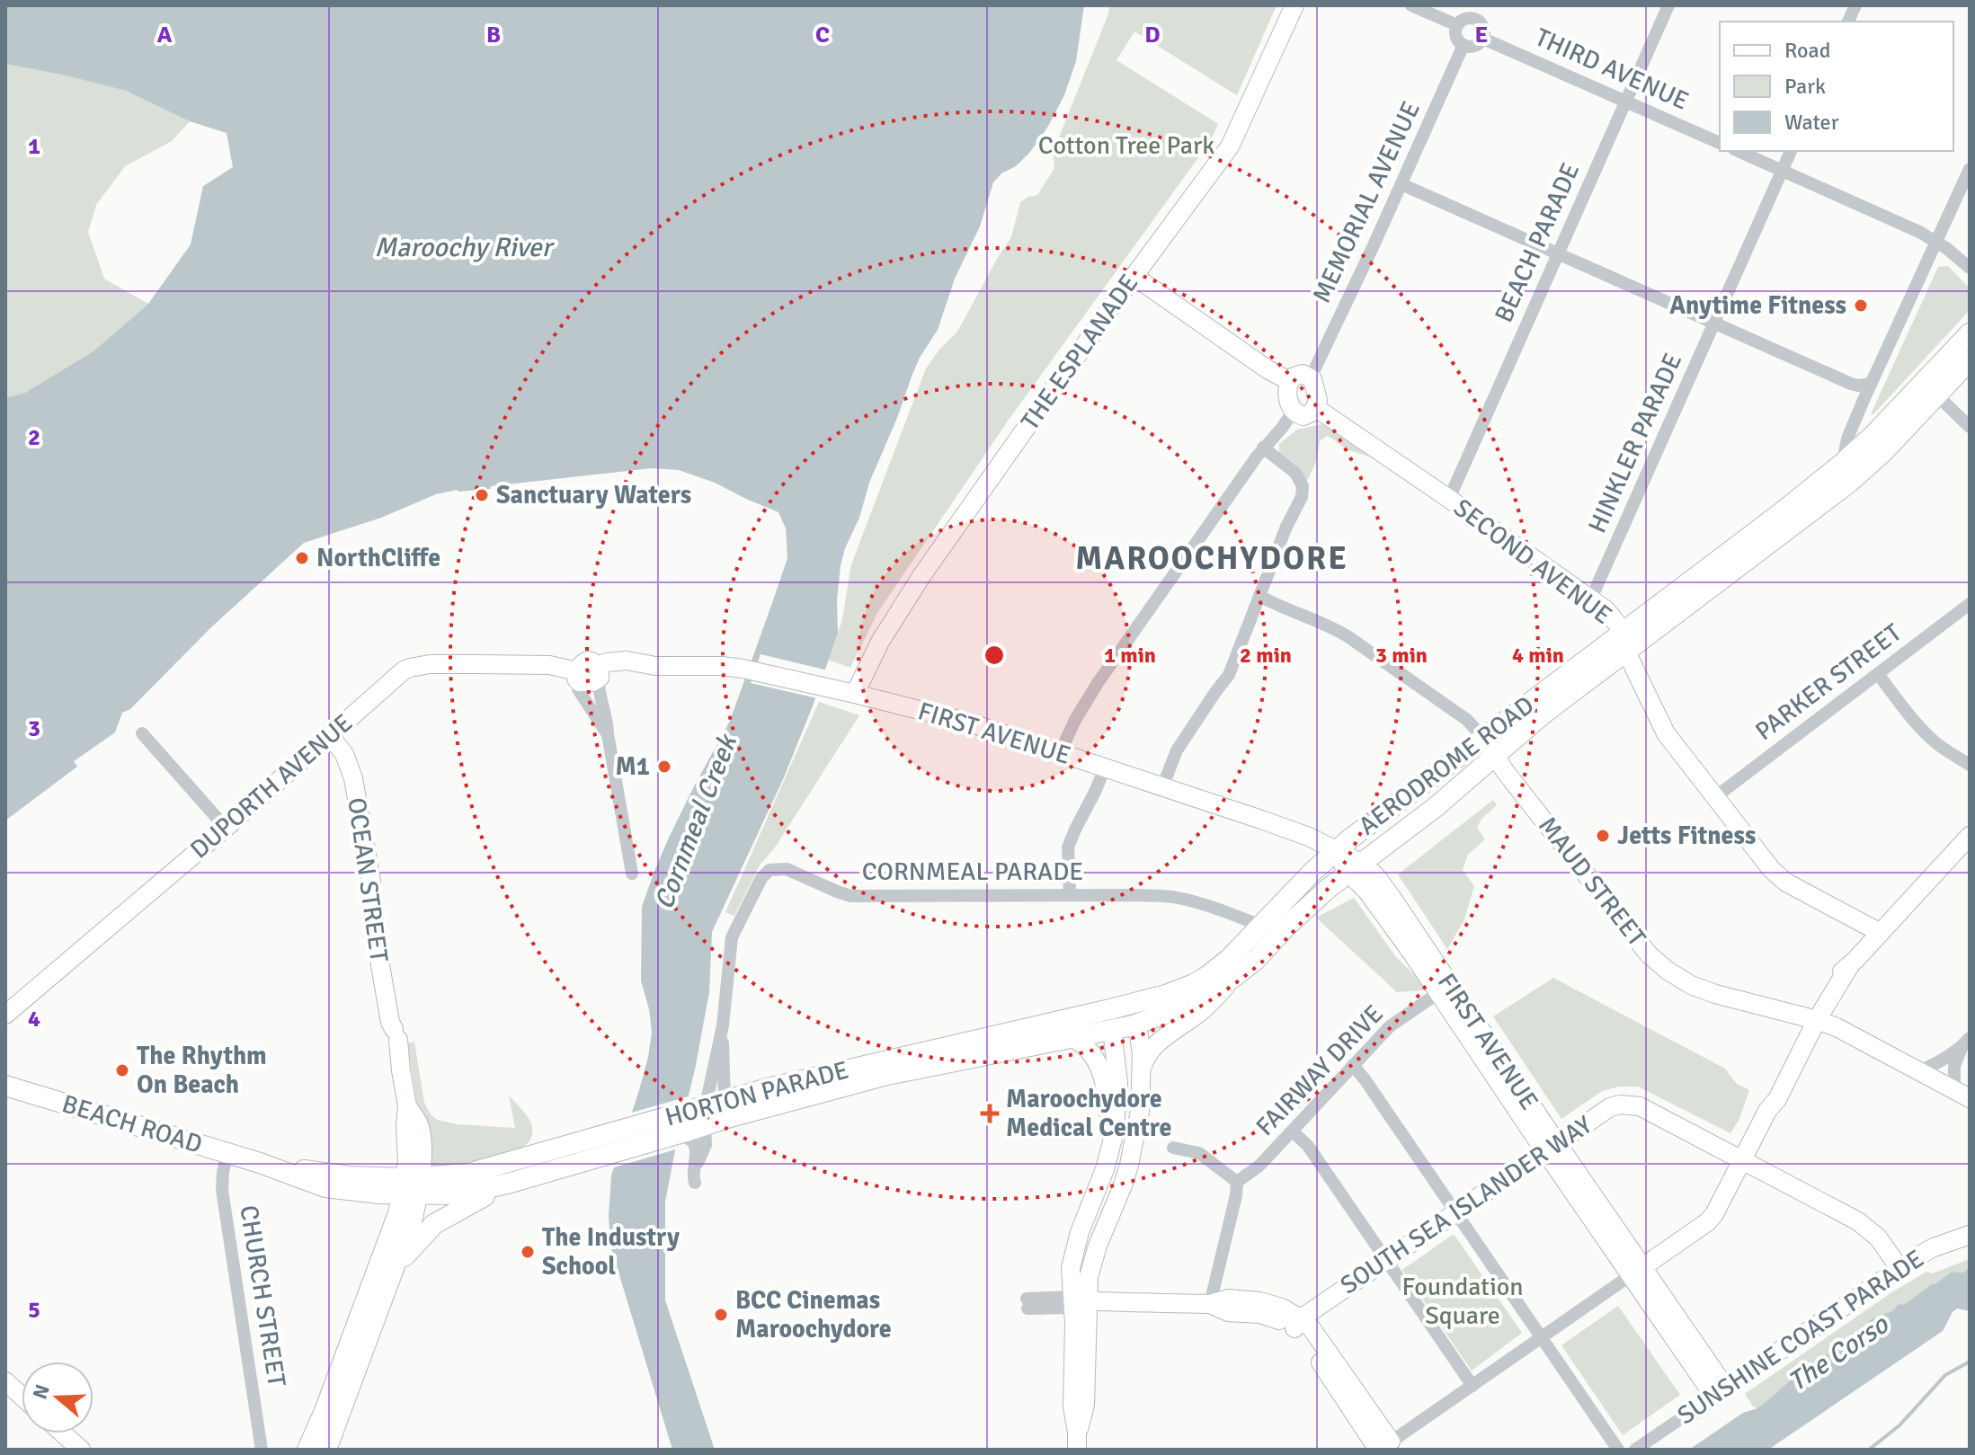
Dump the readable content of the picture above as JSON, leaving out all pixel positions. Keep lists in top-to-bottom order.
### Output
{
  "streets": {
    "main road": ["AERODROME ROAD", "HORTON PARADE", "BEACH ROAD"],
    "street": [
      "THIRD AVENUE",
      "MEMORIAL AVENUE",
      "BEACH PARADE",
      "THE ESPLANADE",
      "HINKLER PARADE",
      "SECOND AVENUE",
      "PARKER STREET",
      "FIRST AVENUE",
      "DUPORTH AVENUE",
      "CORNMEAL PARADE",
      "OCEAN STREET",
      "MAUD STREET",
      "FAIRWAY DRIVE",
      "SOUTH SEA ISLANDER WAY",
      "CHURCH STREET",
      "SUNSHINE COAST PARADE"
    ]
  },
  "crossings": [
    ["THIRD AVENUE", "MEMORIAL AVENUE"],
    ["THIRD AVENUE", "BEACH PARADE"],
    ["MEMORIAL AVENUE", "SECOND AVENUE"],
    ["BEACH PARADE", "SECOND AVENUE"],
    ["THE ESPLANADE", "FIRST AVENUE"],
    ["HINKLER PARADE", "SECOND AVENUE"],
    ["SECOND AVENUE", "PARKER STREET"],
    ["SECOND AVENUE", "AERODROME ROAD"],
    ["FIRST AVENUE", "AERODROME ROAD"],
    ["FIRST AVENUE", "FAIRWAY DRIVE"],
    ["FIRST AVENUE", "SOUTH SEA ISLANDER WAY"],
    ["FIRST AVENUE", "SUNSHINE COAST PARADE"],
    ["AERODROME ROAD", "CORNMEAL PARADE"],
    ["AERODROME ROAD", "MAUD STREET"],
    ["AERODROME ROAD", "HORTON PARADE"],
    ["DUPORTH AVENUE", "OCEAN STREET"],
    ["CORNMEAL PARADE", "HORTON PARADE"],
    ["OCEAN STREET", "HORTON PARADE"],
    ["OCEAN STREET", "BEACH ROAD"],
    ["HORTON PARADE", "BEACH ROAD"],
    ["BEACH ROAD", "CHURCH STREET"],
    ["SOUTH SEA ISLANDER WAY", "SUNSHINE COAST PARADE"]
  ],
  "districts": ["MAROOCHYDORE"],
  "water": ["Maroochy River", "Cornmeal Creek", "The Corso"],
  "parks": ["Cotton Tree Park", "Foundation Square"],
  "places": {
    "other": [
      "Anytime Fitness",
      "Sanctuary Waters",
      "NorthCliffe",
      "M1",
      "Jetts Fitness",
      "The Rhythm On Beach",
      "The Industry School",
      "BCC Cinemas Maroochydore"
    ],
    "health": ["Maroochydore Medical Centre"]
  },
  "legend": ["Road", "Park", "Water"],
  "north": "left",
  "grid": {
    "columns": [
      "A",
      "B",
      "C",
      "D",
      "E"
    ],
    "rows": [
      "1",
      "2",
      "3",
      "4",
      "5"
    ]
  },
  "rings": [
    "1 min",
    "2 min",
    "3 min",
    "4 min"
  ]
}
